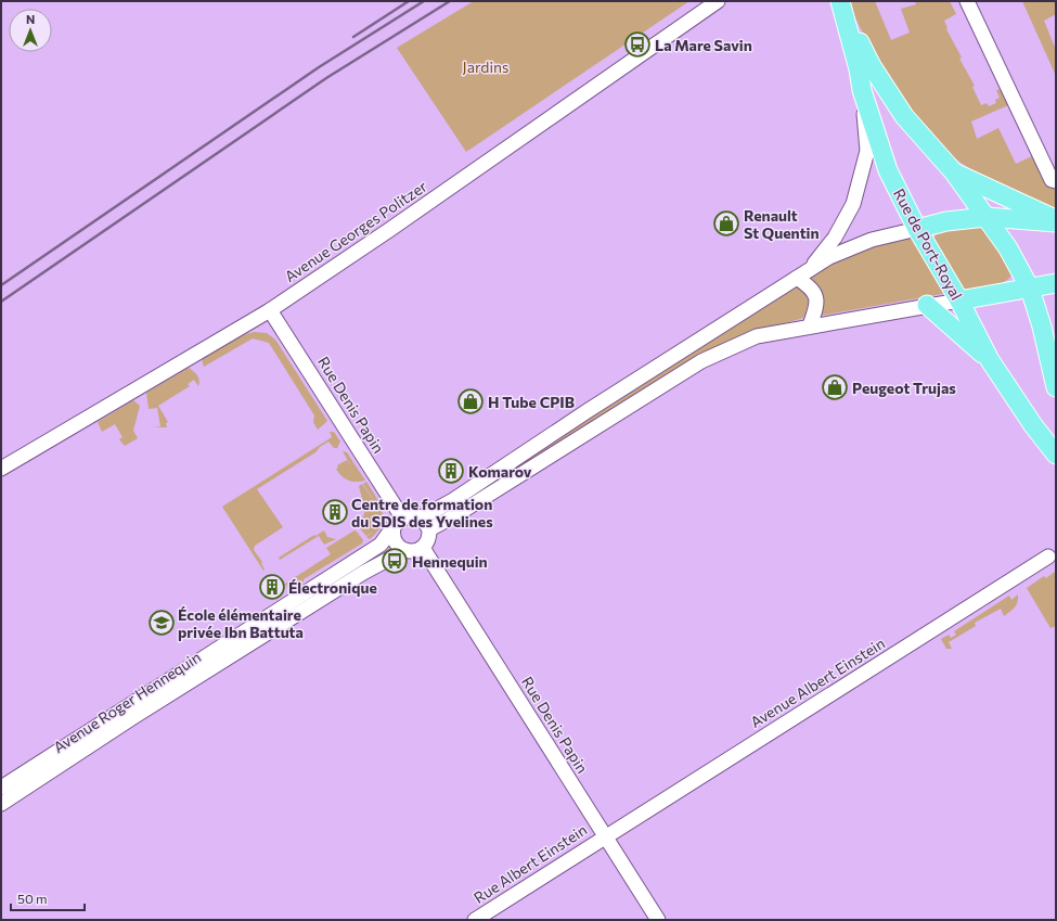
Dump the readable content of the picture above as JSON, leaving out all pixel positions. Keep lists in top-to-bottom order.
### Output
{
  "streets": {
    "main road": ["Rue de Port-Royal"],
    "street": [
      "Avenue Georges Politzer",
      "Rue Denis Papin",
      "Avenue Albert Einstein",
      "Avenue Roger Hennequin",
      "Rue Albert Einstein"
    ]
  },
  "crossings": [
    ["Avenue Georges Politzer", "Rue Denis Papin"],
    ["Rue Denis Papin", "Avenue Albert Einstein"],
    ["Rue Denis Papin", "Avenue Roger Hennequin"],
    ["Rue Denis Papin", "Rue Albert Einstein"],
    ["Avenue Albert Einstein", "Rue Albert Einstein"]
  ],
  "parks": ["Jardins"],
  "places": {
    "bus stop": ["La Mare Savin", "Hennequin"],
    "shop": ["Renault St Quentin", "Peugeot Trujas", "H Tube CPIB"],
    "building": ["Komarov", "Centre de formation du SDIS des Yvelines", "Électronique"],
    "school or university": ["École élémentaire privée Ibn Battuta"]
  },
  "scale_bar": "50 m",
  "north": "top"
}
